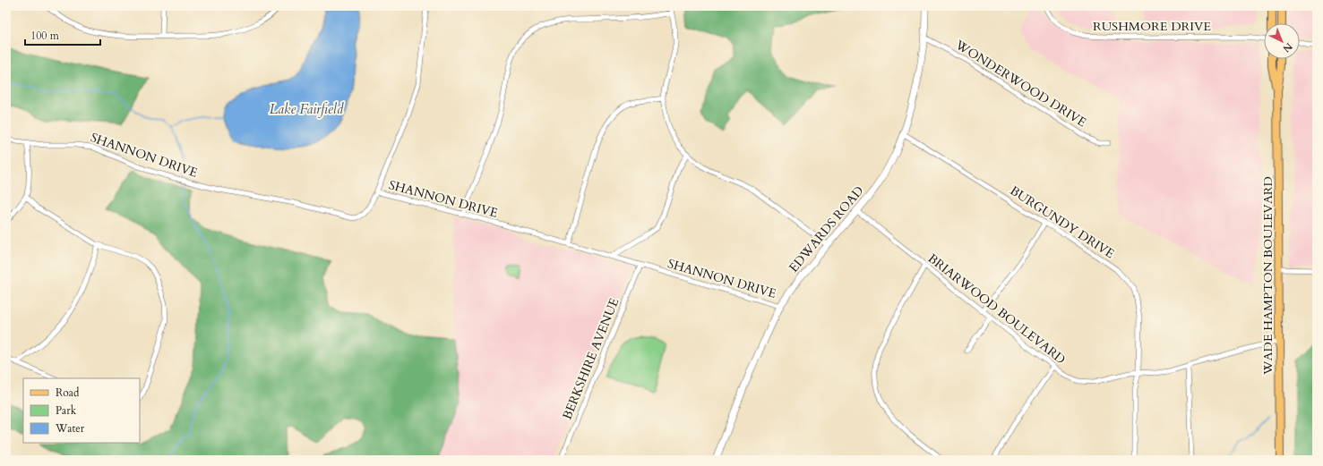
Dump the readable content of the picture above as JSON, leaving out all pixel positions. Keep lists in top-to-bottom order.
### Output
{
  "streets": {
    "main road": ["WADE HAMPTON BOULEVARD"],
    "street": [
      "RUSHMORE DRIVE",
      "WONDERWOOD DRIVE",
      "SHANNON DRIVE",
      "BURGUNDY DRIVE",
      "EDWARDS ROAD",
      "BRIARWOOD BOULEVARD",
      "BERKSHIRE AVENUE"
    ]
  },
  "crossings": [
    ["WONDERWOOD DRIVE", "EDWARDS ROAD"],
    ["SHANNON DRIVE", "EDWARDS ROAD"],
    ["SHANNON DRIVE", "BERKSHIRE AVENUE"],
    ["BURGUNDY DRIVE", "EDWARDS ROAD"],
    ["BURGUNDY DRIVE", "BRIARWOOD BOULEVARD"],
    ["EDWARDS ROAD", "BRIARWOOD BOULEVARD"],
    ["WADE HAMPTON BOULEVARD", "BRIARWOOD BOULEVARD"]
  ],
  "water": ["Lake Fairfield"],
  "legend": ["Road", "Park", "Water"],
  "scale_bar": "100 m",
  "north": "bottom right"
}
